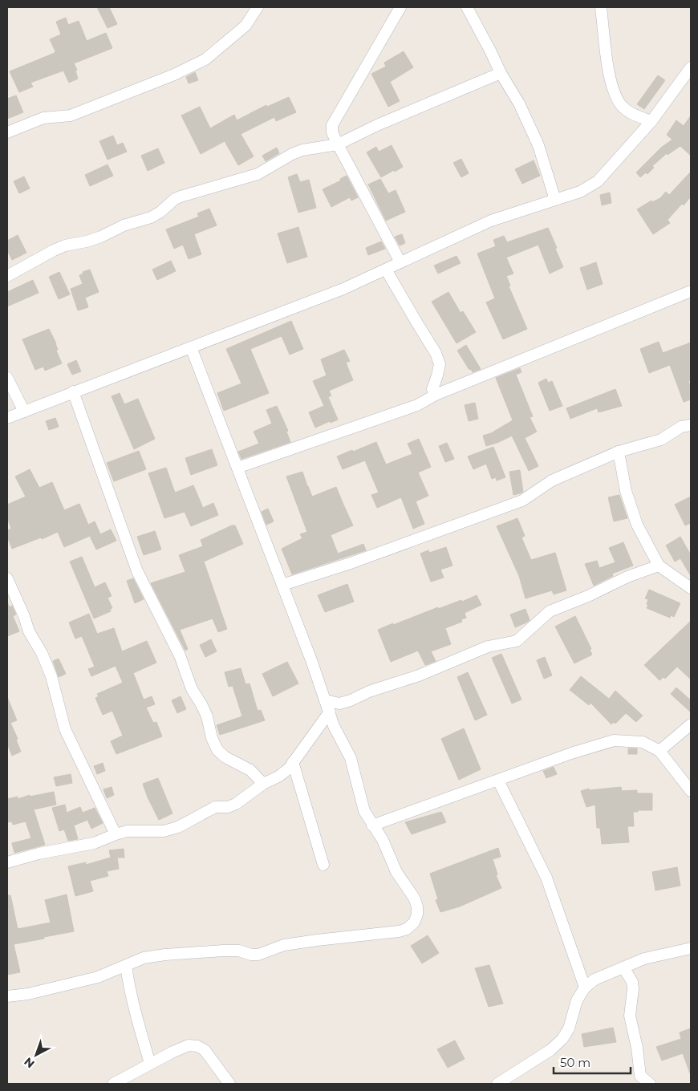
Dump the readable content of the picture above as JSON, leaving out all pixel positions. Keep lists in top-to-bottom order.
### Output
{
  "scale_bar": "50 m",
  "north": "bottom left"
}
